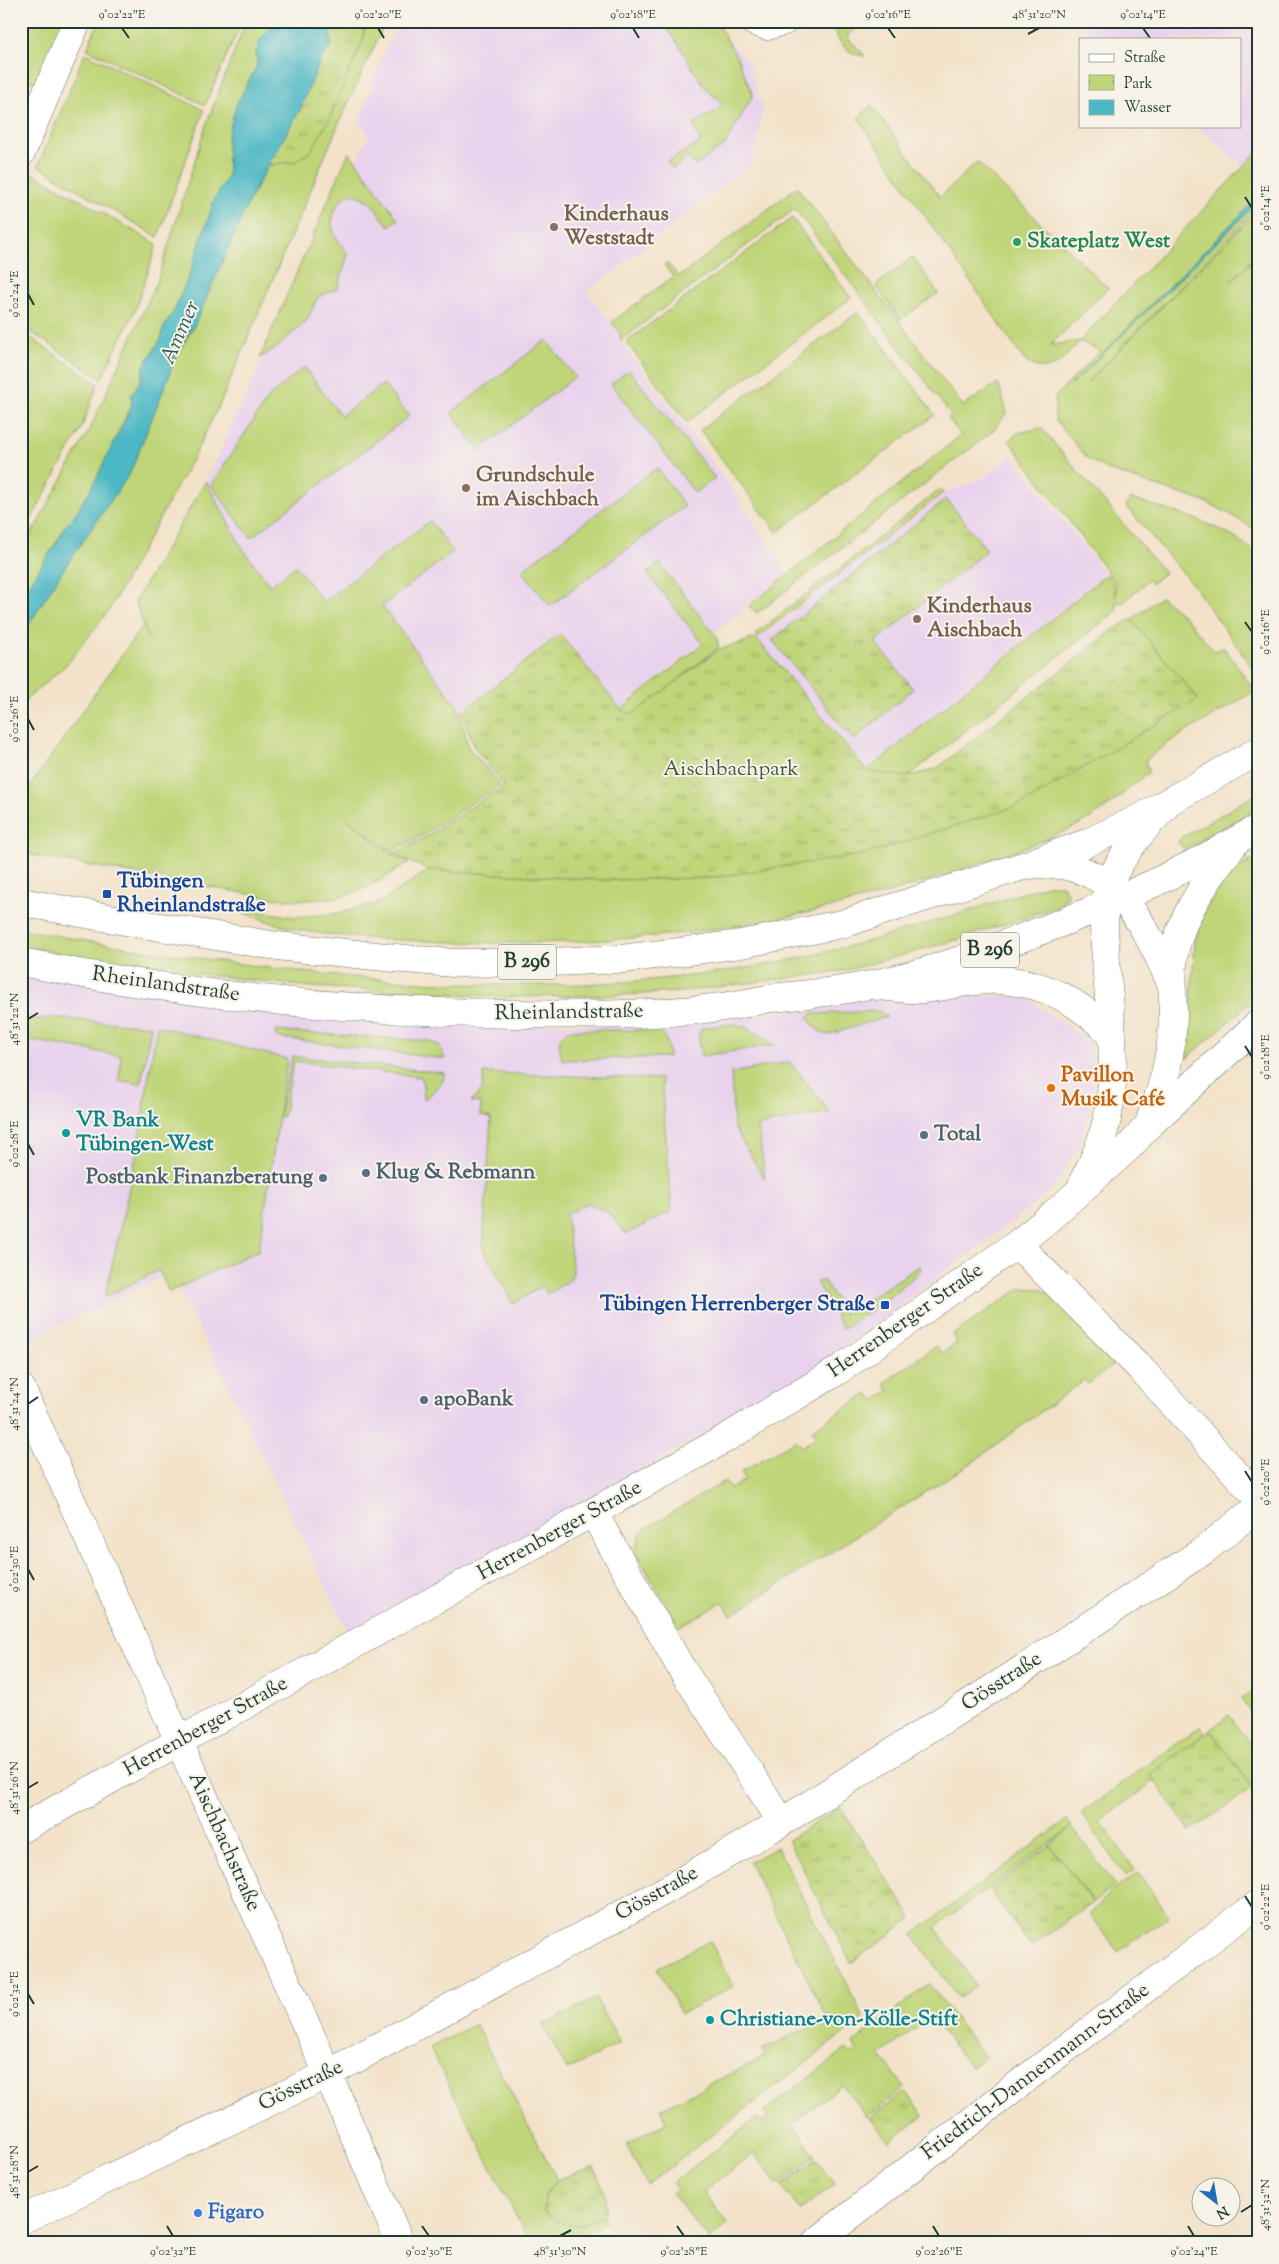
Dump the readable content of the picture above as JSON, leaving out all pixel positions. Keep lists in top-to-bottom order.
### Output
{
  "streets": {
    "street": [
      "B 296",
      "Rheinlandstraße",
      "Herrenberger Straße",
      "Gösstraße",
      "Aischbachstraße",
      "Friedrich-Dannenmann-Straße"
    ]
  },
  "crossings": [
    ["B 296", "Herrenberger Straße"],
    ["Rheinlandstraße", "Herrenberger Straße"],
    ["Herrenberger Straße", "Aischbachstraße"],
    ["Gösstraße", "Aischbachstraße"]
  ],
  "water": ["Ammer"],
  "parks": ["Aischbachpark"],
  "places": {
    "other": [
      "Kinderhaus Weststadt",
      "Skateplatz West",
      "Grundschule im Aischbach",
      "Kinderhaus Aischbach",
      "Pavillon Musik Café",
      "VR Bank Tübingen-West",
      "Total",
      "Klug & Rebmann",
      "Postbank Finanzberatung",
      "apoBank",
      "Christiane-von-Kölle-Stift",
      "Figaro"
    ],
    "transit": ["Tübingen Rheinlandstraße", "Tübingen Herrenberger Straße"]
  },
  "legend": ["Straße", "Park", "Wasser"],
  "north": "bottom right",
  "coordinates": [
    "9°02'22\"E",
    "9°02'20\"E",
    "9°02'18\"E",
    "9°02'16\"E",
    "48°31'20\"N",
    "9°02'14\"E",
    "9°02'24\"E",
    "9°02'26\"E",
    "48°31'22\"N",
    "9°02'28\"E",
    "48°31'24\"N",
    "9°02'30\"E",
    "48°31'26\"N",
    "9°02'32\"E",
    "48°31'28\"N",
    "48°31'32\"N",
    "48°31'30\"N"
  ]
}
